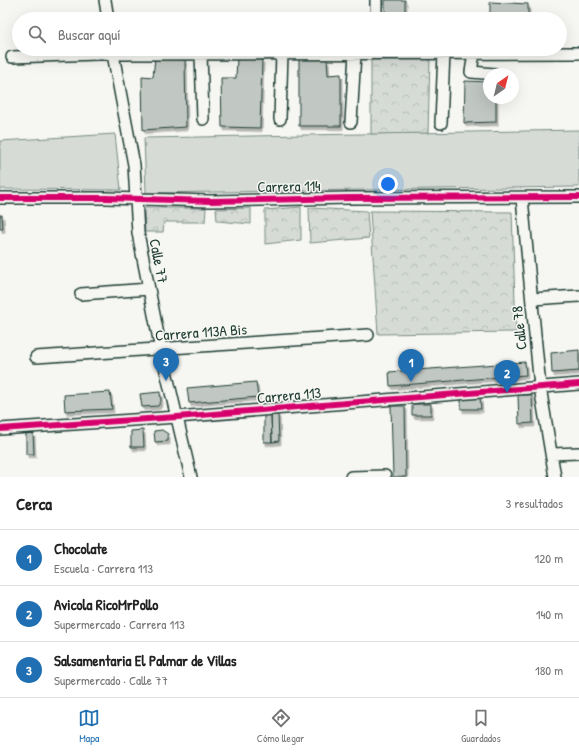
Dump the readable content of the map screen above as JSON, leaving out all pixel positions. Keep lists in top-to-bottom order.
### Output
{
  "streets": {
    "street": [
      "Carrera 114",
      "Calle 77",
      "Calle 78",
      "Carrera 113A Bis",
      "Carrera 113"
    ]
  },
  "crossings": [
    ["Carrera 114", "Calle 77"],
    ["Carrera 114", "Calle 78"],
    ["Calle 77", "Carrera 113A Bis"],
    ["Calle 77", "Carrera 113"],
    ["Calle 78", "Carrera 113"]
  ],
  "north": "top right",
  "page": {
    "search": "Buscar aquí",
    "pins": ["3", "1", "2"],
    "heading": ["Cerca", "3 resultados"],
    "list": [
      {
        "mark": "1",
        "name": "Chocolate",
        "note": "Escuela · Carrera 113",
        "value": "120 m"
      },
      {
        "mark": "2",
        "name": "Avicola RicoMrPollo",
        "note": "Supermercado · Carrera 113",
        "value": "140 m"
      },
      {
        "mark": "3",
        "name": "Salsamentaria El Palmar de Villas",
        "note": "Supermercado · Calle 77",
        "value": "180 m"
      }
    ],
    "nav": ["Mapa", "Cómo llegar", "Guardados"]
  }
}
